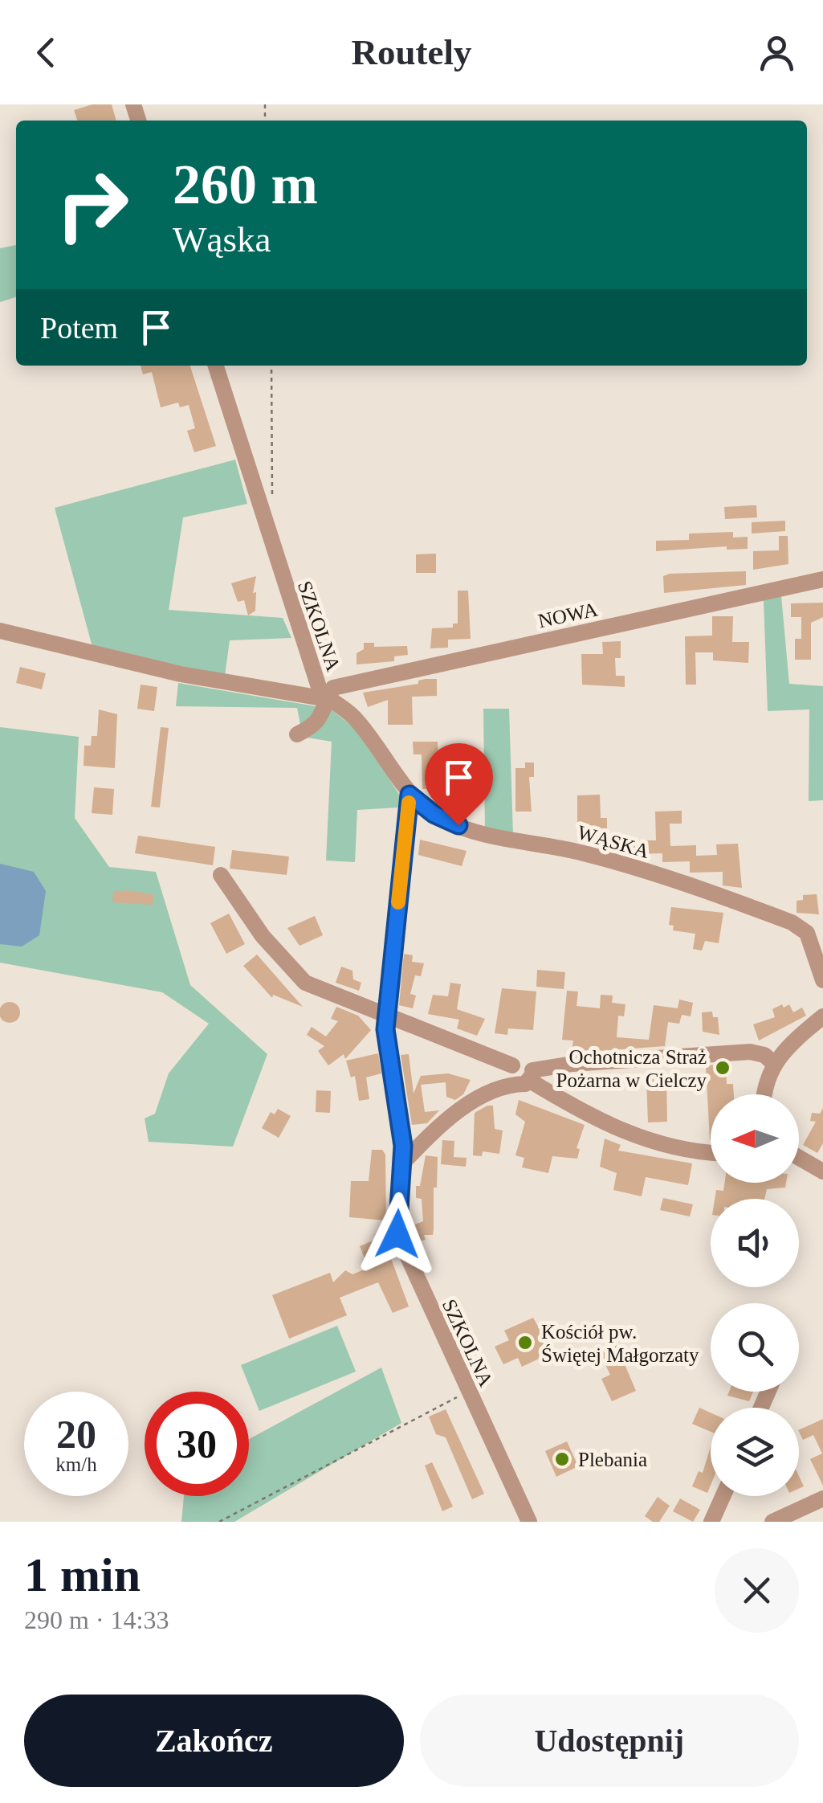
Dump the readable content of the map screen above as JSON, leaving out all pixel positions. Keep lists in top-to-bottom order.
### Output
{
  "streets": {
    "street": ["NOWA", "SZKOLNA", "WĄSKA"]
  },
  "crossings": [
    ["NOWA", "SZKOLNA"],
    ["SZKOLNA", "WĄSKA"]
  ],
  "places": ["Ochotnicza Straż Pożarna w Cielczy", "Kościół pw. Świętej Małgorzaty", "Plebania"],
  "north": "left",
  "page": {
    "header": "Routely",
    "turn": ["260 m", "Wąska"],
    "then": "Potem",
    "speed": "20 km/h",
    "limit": "30",
    "heading": ["1 min", "290 m · 14:33"],
    "buttons": ["Zakończ", "Udostępnij"]
  }
}
